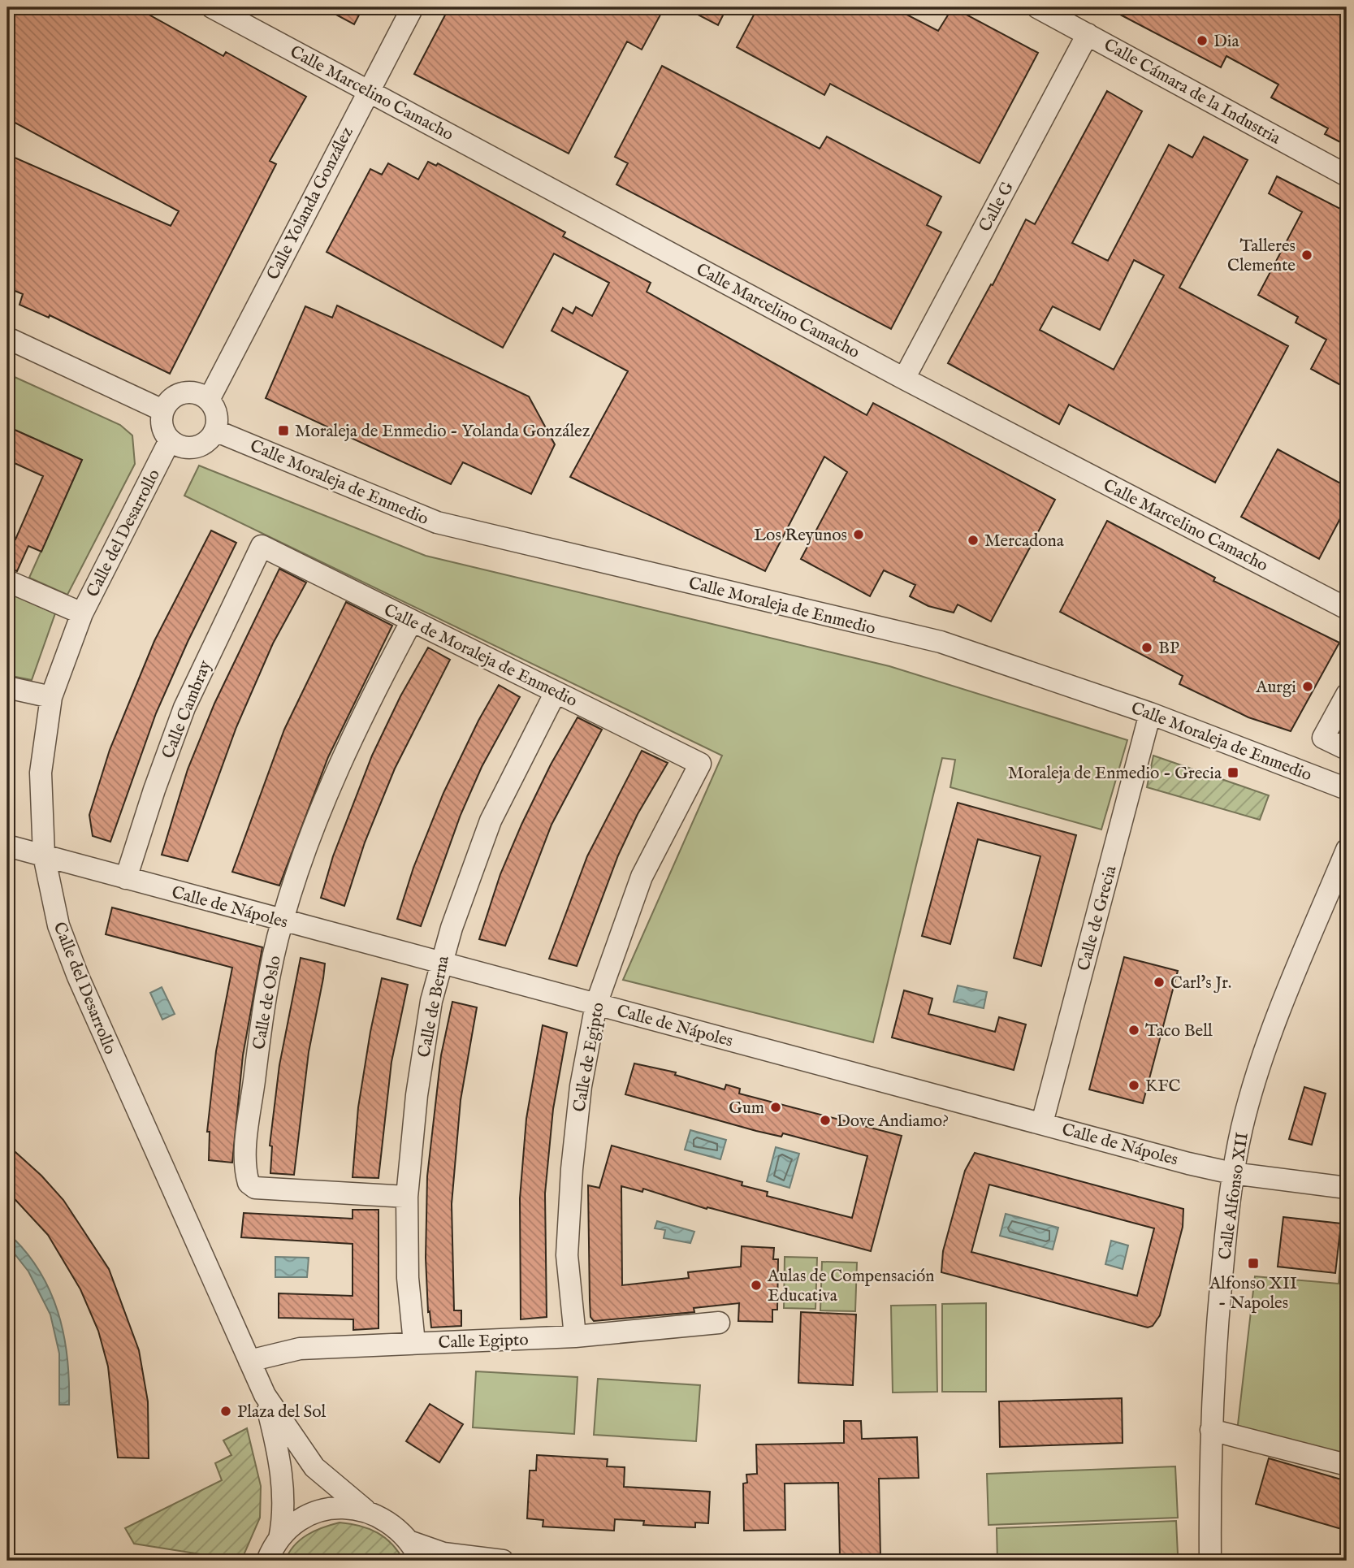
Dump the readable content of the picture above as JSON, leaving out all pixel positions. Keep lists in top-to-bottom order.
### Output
{
  "streets": {
    "street": [
      "Calle Cámara de la Industria",
      "Calle Marcelino Camacho",
      "Calle Yolanda González",
      "Calle G",
      "Calle Moraleja de Enmedio",
      "Calle del Desarrollo",
      "Calle de Moraleja de Enmedio",
      "Calle Cambray",
      "Calle de Nápoles",
      "Calle de Grecia",
      "Calle de Oslo",
      "Calle de Berna",
      "Calle de Egipto",
      "Calle Alfonso XII",
      "Calle Egipto"
    ]
  },
  "crossings": [
    ["Calle Cámara de la Industria", "Calle G"],
    ["Calle Marcelino Camacho", "Calle Yolanda González"],
    ["Calle Marcelino Camacho", "Calle G"],
    ["Calle Yolanda González", "Calle Moraleja de Enmedio"],
    ["Calle Yolanda González", "Calle del Desarrollo"],
    ["Calle Moraleja de Enmedio", "Calle del Desarrollo"],
    ["Calle Moraleja de Enmedio", "Calle de Grecia"],
    ["Calle del Desarrollo", "Calle de Nápoles"],
    ["Calle del Desarrollo", "Calle Egipto"],
    ["Calle de Moraleja de Enmedio", "Calle Cambray"],
    ["Calle de Moraleja de Enmedio", "Calle de Oslo"],
    ["Calle de Moraleja de Enmedio", "Calle de Berna"],
    ["Calle de Moraleja de Enmedio", "Calle de Egipto"],
    ["Calle Cambray", "Calle de Nápoles"],
    ["Calle de Nápoles", "Calle de Grecia"],
    ["Calle de Nápoles", "Calle de Oslo"],
    ["Calle de Nápoles", "Calle de Berna"],
    ["Calle de Nápoles", "Calle de Egipto"],
    ["Calle de Nápoles", "Calle Alfonso XII"],
    ["Calle de Oslo", "Calle de Berna"],
    ["Calle de Berna", "Calle Egipto"],
    ["Calle de Egipto", "Calle Egipto"]
  ],
  "places": {
    "other": [
      "Dia",
      "Talleres Clemente",
      "Los Reyunos",
      "Mercadona",
      "BP",
      "Aurgi",
      "Carl's Jr.",
      "Taco Bell",
      "KFC",
      "Gum",
      "Dove Andiamo?",
      "Aulas de Compensación Educativa",
      "Plaza del Sol"
    ],
    "transit": ["Moraleja de Enmedio - Yolanda González", "Moraleja de Enmedio - Grecia", "Alfonso XII - Napoles"]
  }
}
